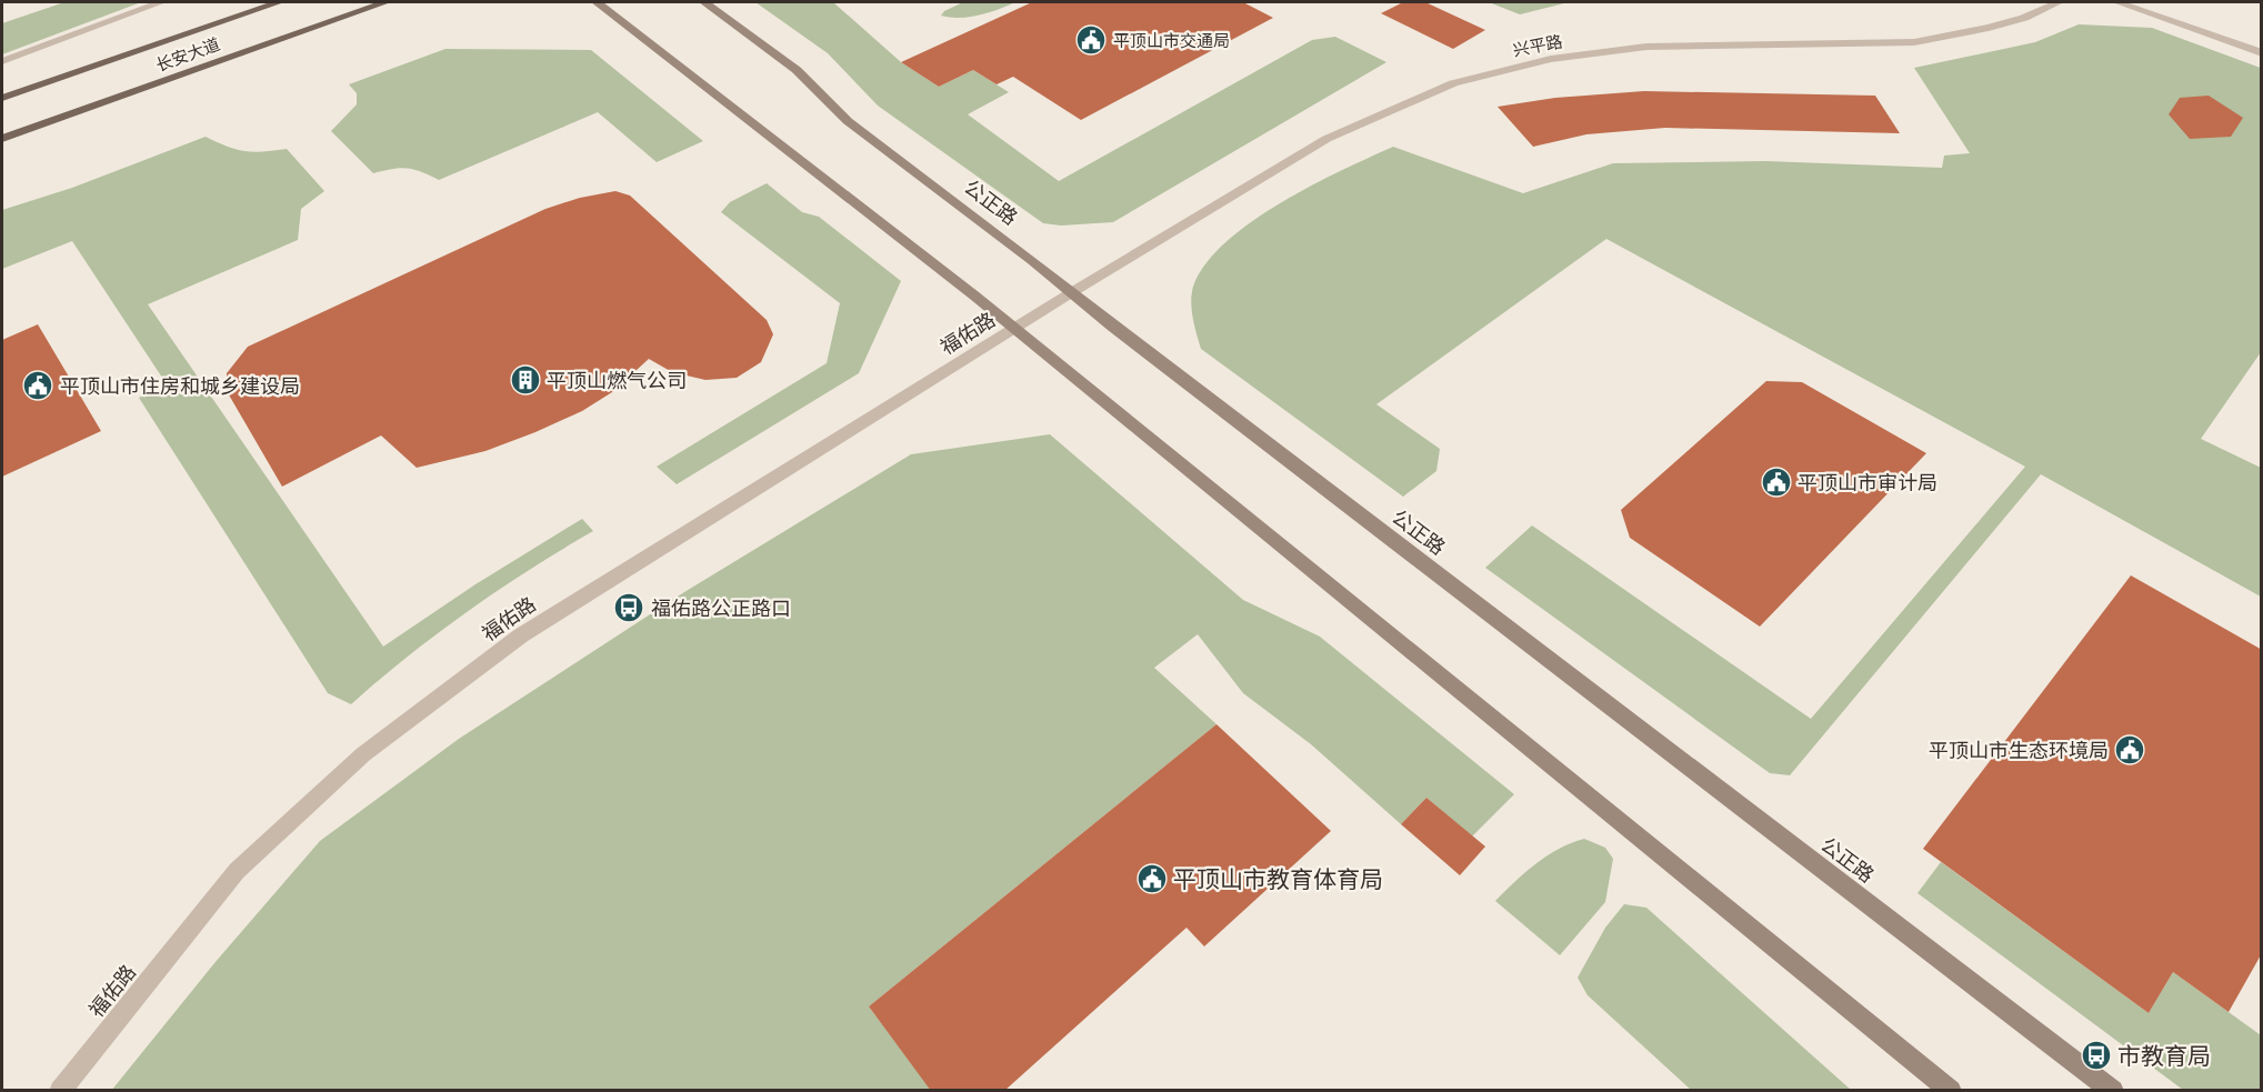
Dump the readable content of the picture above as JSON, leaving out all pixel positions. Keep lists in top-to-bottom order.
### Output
{
  "streets": {
    "main road": ["长安大道", "公正路"],
    "street": ["兴平路", "福佑路"]
  },
  "crossings": [
    ["兴平路", "公正路"],
    ["兴平路", "福佑路"],
    ["公正路", "福佑路"]
  ],
  "places": {
    "public building": [
      "平顶山市交通局",
      "平顶山市住房和城乡建设局",
      "平顶山市审计局",
      "平顶山市生态环境局",
      "平顶山市教育体育局"
    ],
    "building": ["平顶山燃气公司"],
    "bus stop": ["福佑路公正路口", "市教育局"]
  }
}
